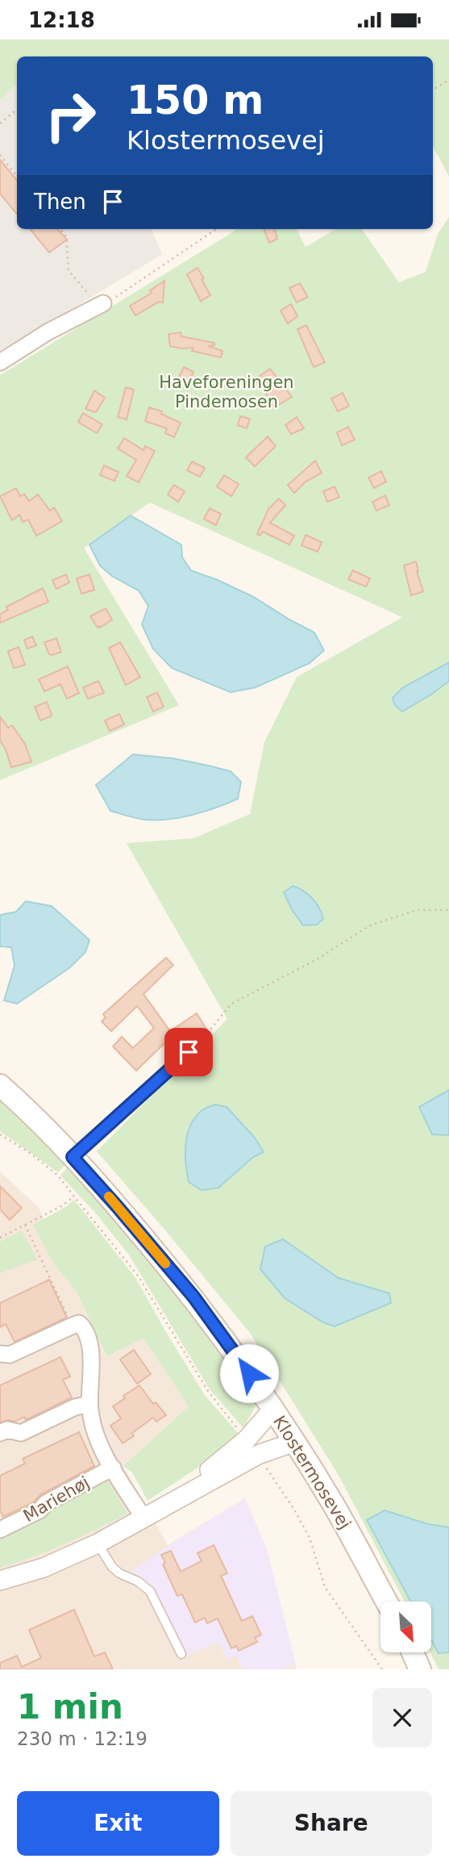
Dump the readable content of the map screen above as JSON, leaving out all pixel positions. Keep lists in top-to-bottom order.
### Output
{
  "streets": {
    "main road": ["Klostermosevej"],
    "street": ["Mariehøj"]
  },
  "parks": ["Haveforeningen Pindemosen"],
  "north": "bottom right",
  "page": {
    "status": "12:18",
    "turn": ["150 m", "Klostermosevej"],
    "then": "Then",
    "heading": ["1 min", "230 m · 12:19"],
    "buttons": ["Exit", "Share"]
  }
}
